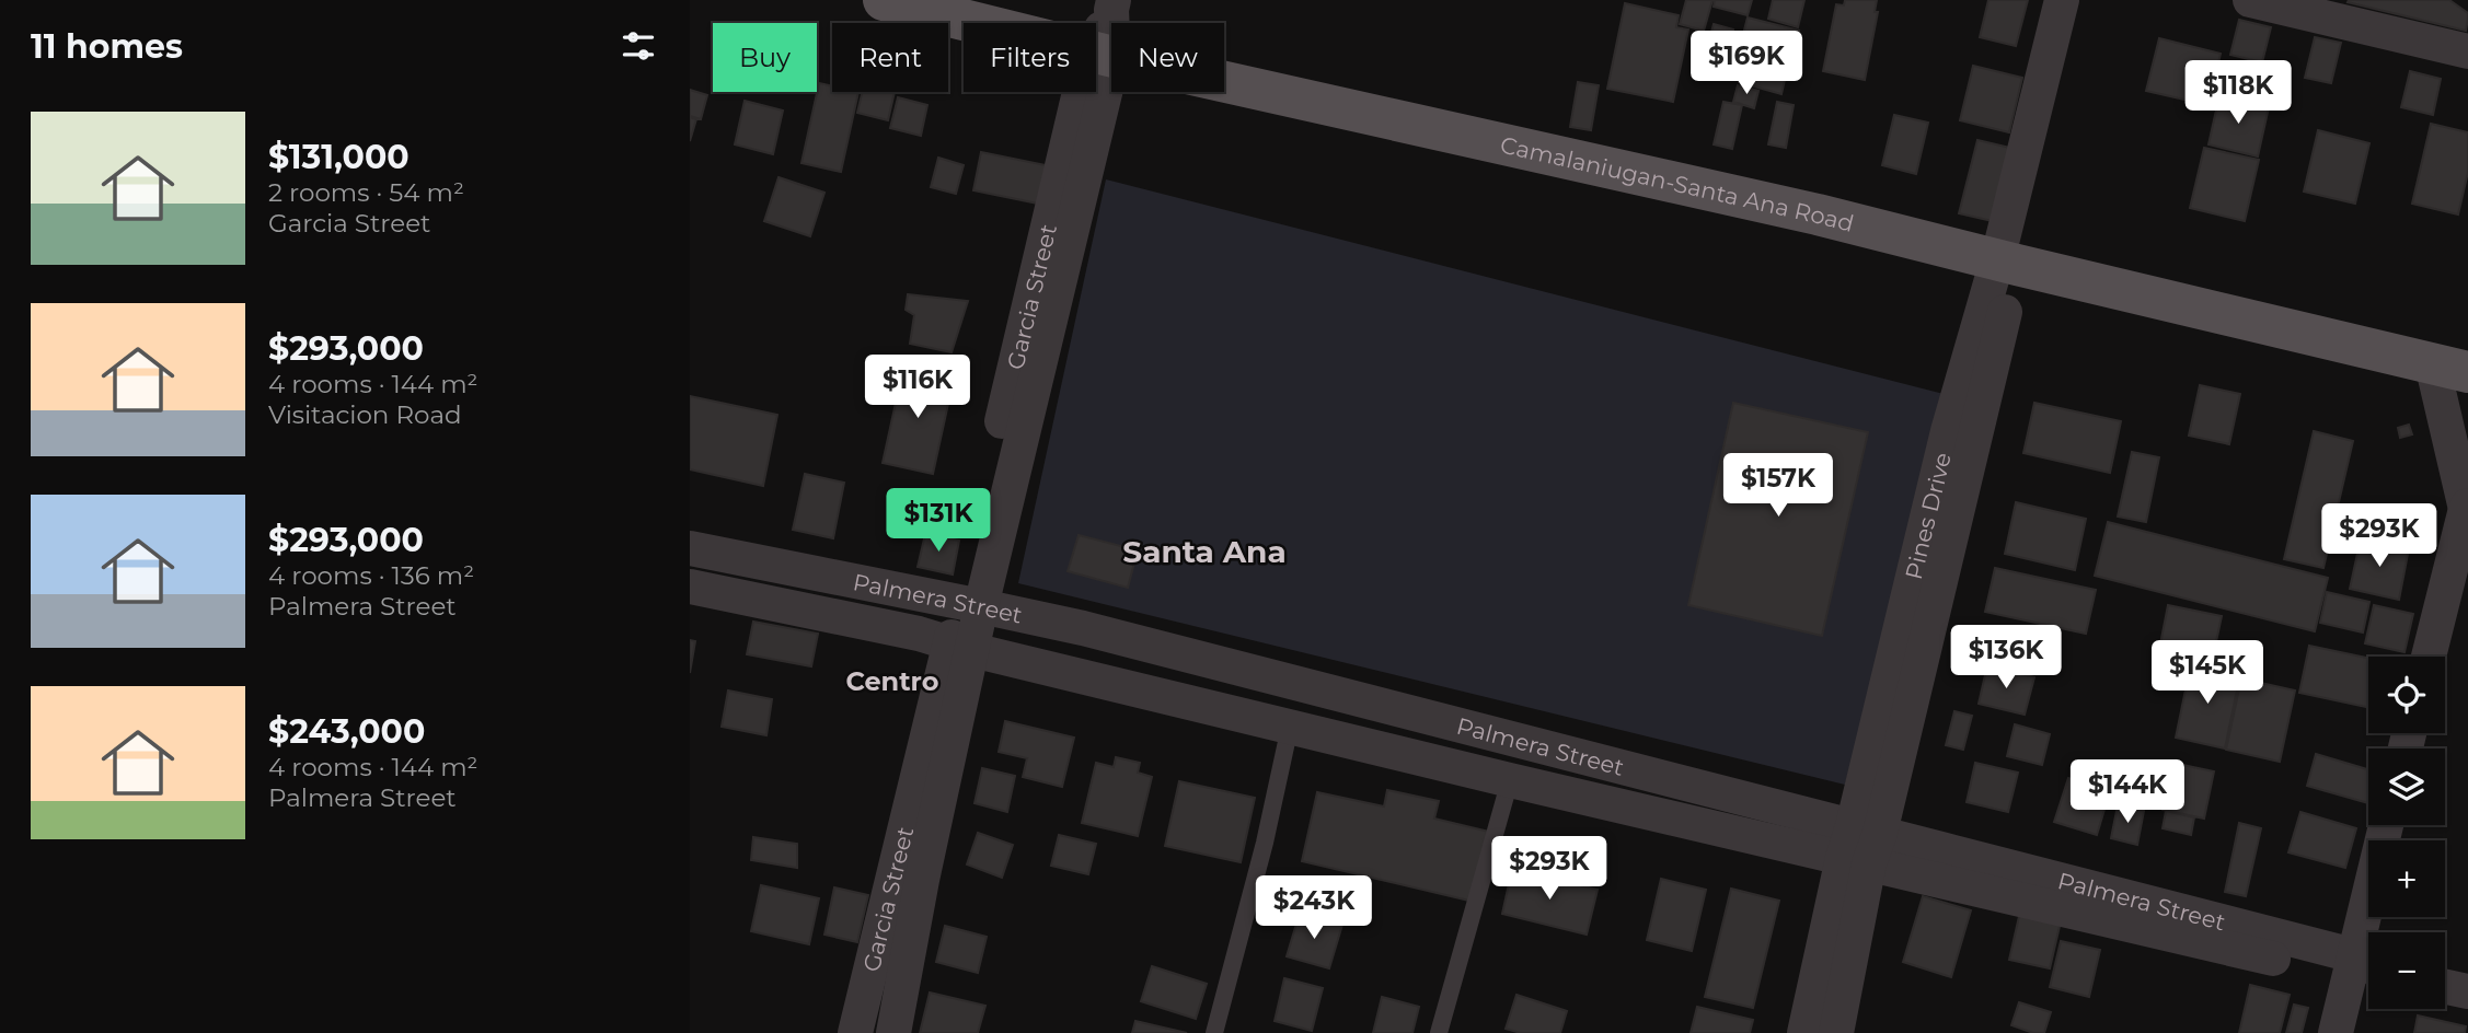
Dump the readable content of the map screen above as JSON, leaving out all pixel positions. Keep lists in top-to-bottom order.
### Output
{
  "streets": {
    "main road": ["Camalaniugan-Santa Ana Road"],
    "street": ["Garcia Street", "Pines Drive", "Palmera Street"]
  },
  "crossings": [
    ["Camalaniugan-Santa Ana Road", "Garcia Street"],
    ["Camalaniugan-Santa Ana Road", "Pines Drive"],
    ["Garcia Street", "Palmera Street"],
    ["Pines Drive", "Palmera Street"]
  ],
  "districts": ["Santa Ana", "Centro"],
  "page": {
    "heading": "11 homes",
    "chip": [
      "Buy",
      "Rent",
      "Filters",
      "New"
    ],
    "price": [
      "$169K",
      "$118K",
      "$116K",
      "$157K",
      "$131K",
      "$293K",
      "$136K",
      "$145K",
      "$144K",
      "$293K",
      "$243K"
    ],
    "list": [
      {
        "name": "$131,000",
        "note": "2 rooms · 54 m² · Garcia Street"
      },
      {
        "name": "$293,000",
        "note": "4 rooms · 144 m² · Visitacion Road"
      },
      {
        "name": "$293,000",
        "note": "4 rooms · 136 m² · Palmera Street"
      },
      {
        "name": "$243,000",
        "note": "4 rooms · 144 m² · Palmera Street"
      }
    ],
    "map_buttons": ["+", "−"]
  }
}
